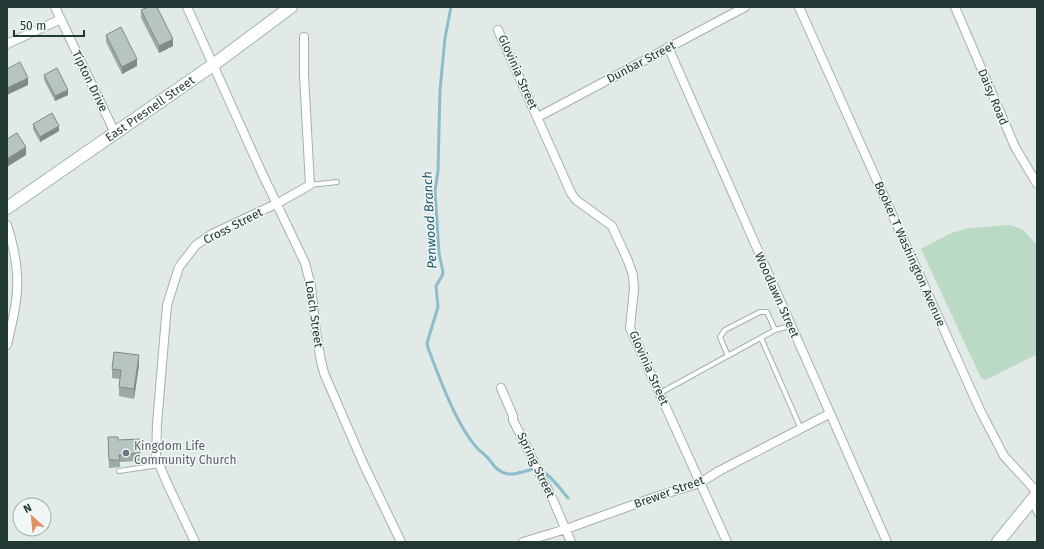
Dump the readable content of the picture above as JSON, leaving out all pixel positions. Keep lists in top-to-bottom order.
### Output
{
  "streets": {
    "main road": ["East Presnell Street"],
    "street": [
      "Dunbar Street",
      "Glovinia Street",
      "Tipton Drive",
      "Daisy Road",
      "Cross Street",
      "Booker T Washington Avenue",
      "Woodlawn Street",
      "Loach Street",
      "Spring Street",
      "Brewer Street"
    ]
  },
  "crossings": [
    ["Dunbar Street", "Glovinia Street"],
    ["Dunbar Street", "Woodlawn Street"],
    ["Glovinia Street", "Brewer Street"],
    ["Tipton Drive", "East Presnell Street"],
    ["East Presnell Street", "Loach Street"],
    ["Cross Street", "Loach Street"],
    ["Woodlawn Street", "Brewer Street"],
    ["Spring Street", "Brewer Street"]
  ],
  "water": ["Penwood Branch"],
  "places": ["Kingdom Life Community Church"],
  "scale_bar": "50 m",
  "north": "top left"
}
